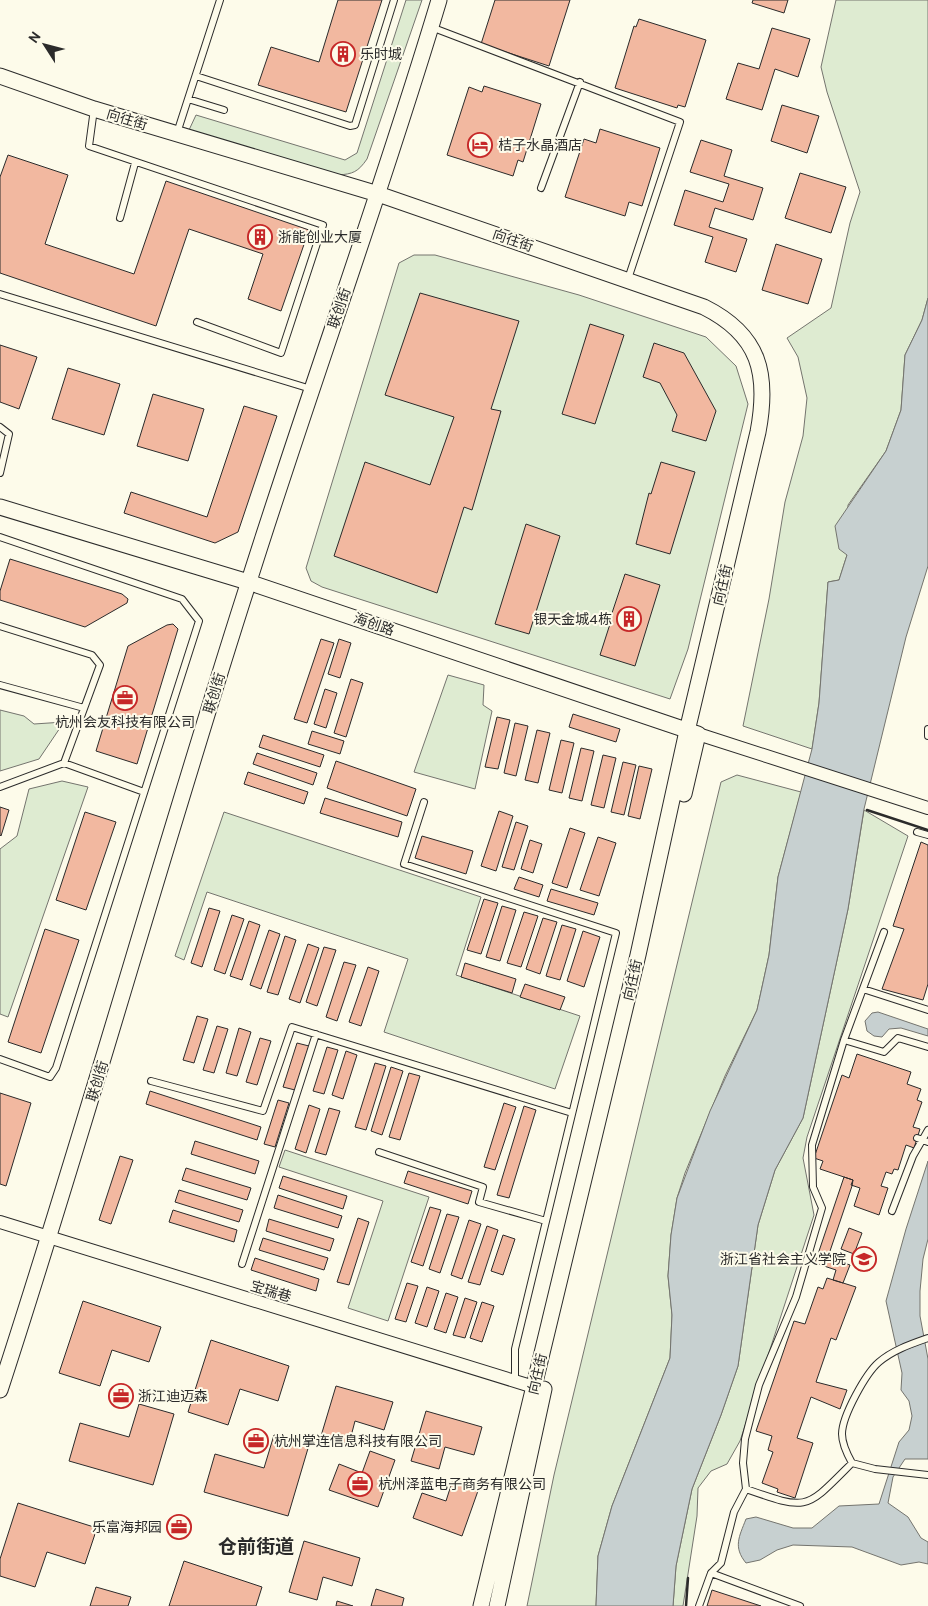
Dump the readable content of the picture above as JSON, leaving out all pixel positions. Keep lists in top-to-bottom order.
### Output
{
  "streets": {
    "street": [
      "向往街",
      "联创街",
      "海创路",
      "宝瑞巷"
    ]
  },
  "crossings": [
    ["向往街", "联创街"],
    ["向往街", "海创路"],
    ["向往街", "宝瑞巷"],
    ["联创街", "海创路"],
    ["联创街", "宝瑞巷"]
  ],
  "districts": ["仓前街道"],
  "places": {
    "building": ["乐时城", "浙能创业大厦", "银天金城4栋"],
    "hotel": ["桔子水晶酒店"],
    "office": [
      "杭州会友科技有限公司",
      "浙江迪迈森",
      "杭州掌连信息科技有限公司",
      "杭州泽蓝电子商务有限公司",
      "乐富海邦园"
    ],
    "school or university": ["浙江省社会主义学院"]
  },
  "north": "top left"
}
